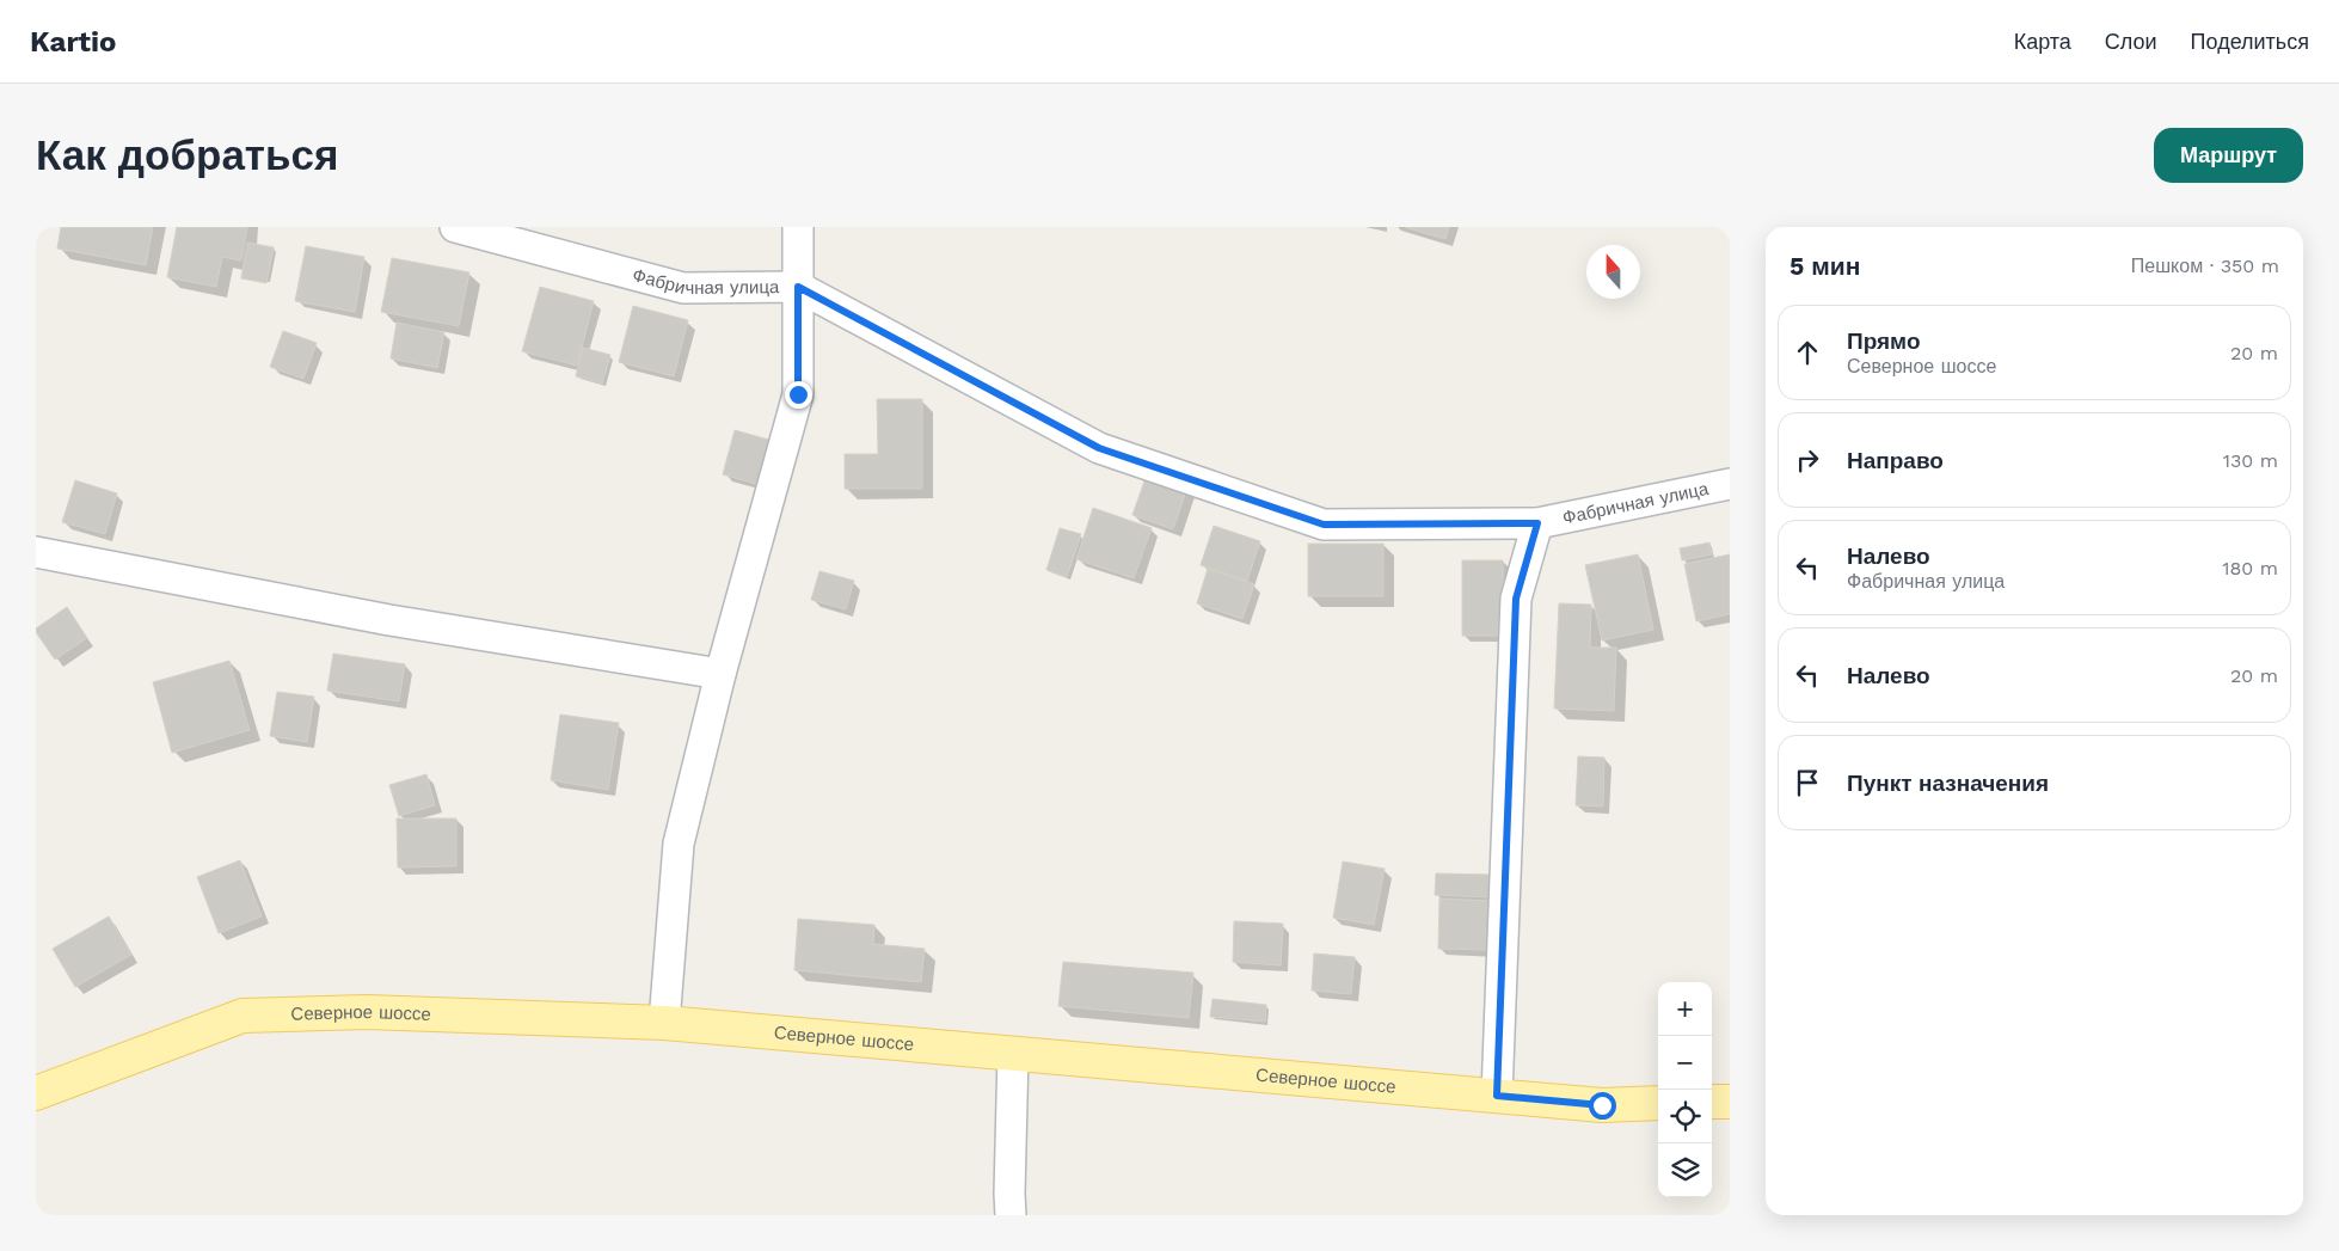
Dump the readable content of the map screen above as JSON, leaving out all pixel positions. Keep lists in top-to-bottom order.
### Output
{
  "streets": {
    "main road": ["Северное шоссе"],
    "street": ["Фабричная улица"]
  },
  "north": "top",
  "page": {
    "header": "Kartio",
    "nav": ["Карта", "Слои", "Поделиться"],
    "buttons": "Маршрут",
    "title": "Как добраться",
    "heading": ["5 мин", "Пешком · 350 m"],
    "list": [
      ["Прямо", "Северное шоссе", "20 m"],
      ["Направо", "130 m"],
      ["Налево", "Фабричная улица", "180 m"],
      ["Налево", "20 m"],
      "Пункт назначения"
    ],
    "map_buttons": ["+", "−"]
  }
}
